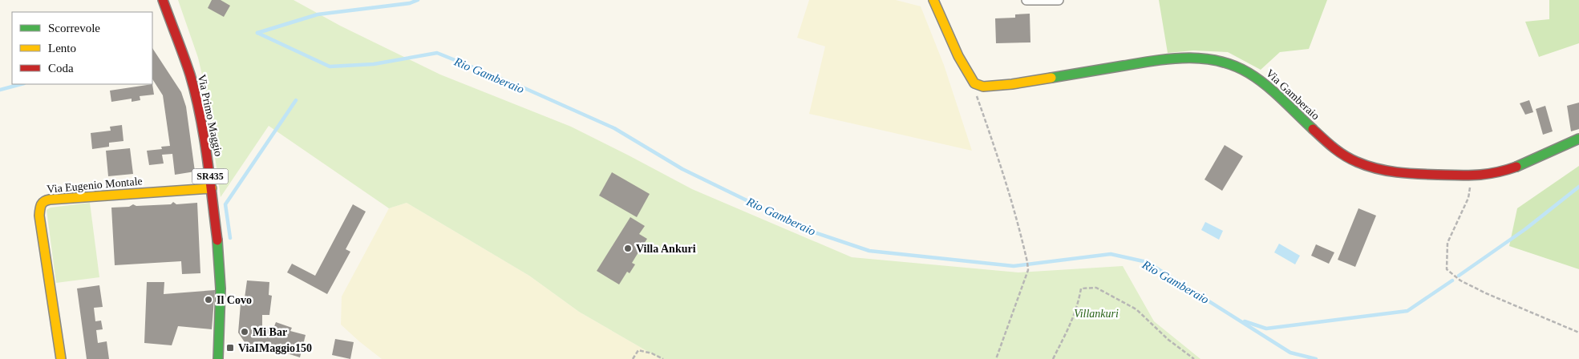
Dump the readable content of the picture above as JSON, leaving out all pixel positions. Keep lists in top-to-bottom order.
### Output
{
  "streets": {
    "street": [
      "Via Gamberaio",
      "Via Primo Maggio",
      "SR435",
      "Via Eugenio Montale"
    ]
  },
  "crossings": [
    ["Via Primo Maggio", "Via Eugenio Montale"]
  ],
  "water": ["Rio Gamberaio"],
  "parks": ["Villankuri"],
  "places": {
    "other": ["Villa Ankuri", "Il Covo", "Mi Bar"],
    "transit": ["ViaIMaggio150"]
  },
  "legend": ["Scorrevole", "Lento", "Coda"]
}
